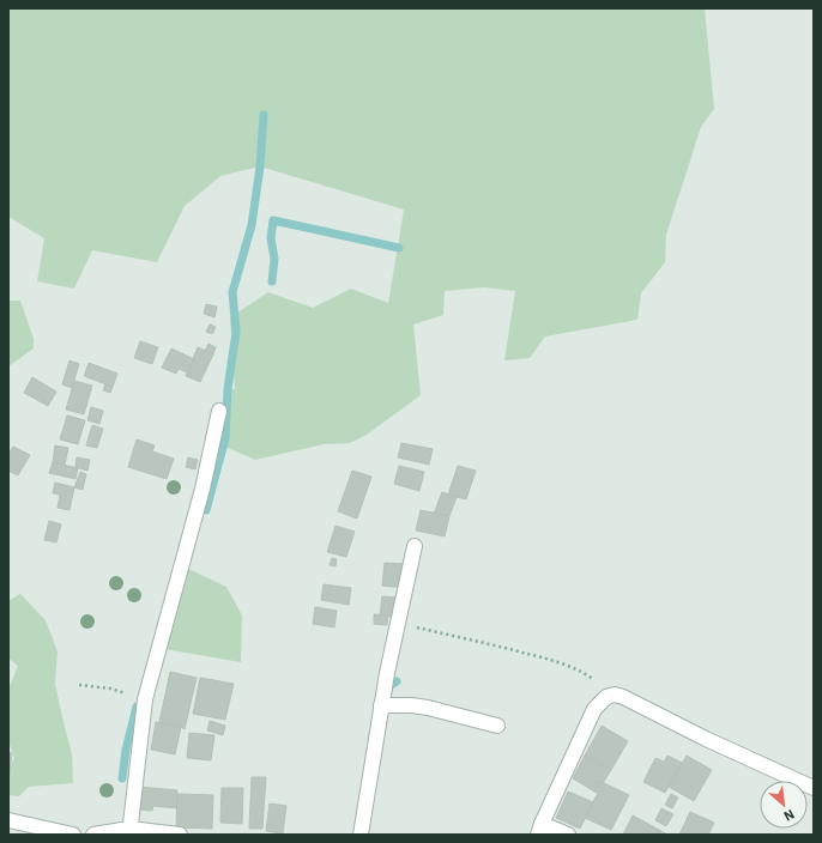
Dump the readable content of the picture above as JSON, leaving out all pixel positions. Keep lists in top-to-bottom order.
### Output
{
  "north": "bottom right"
}
